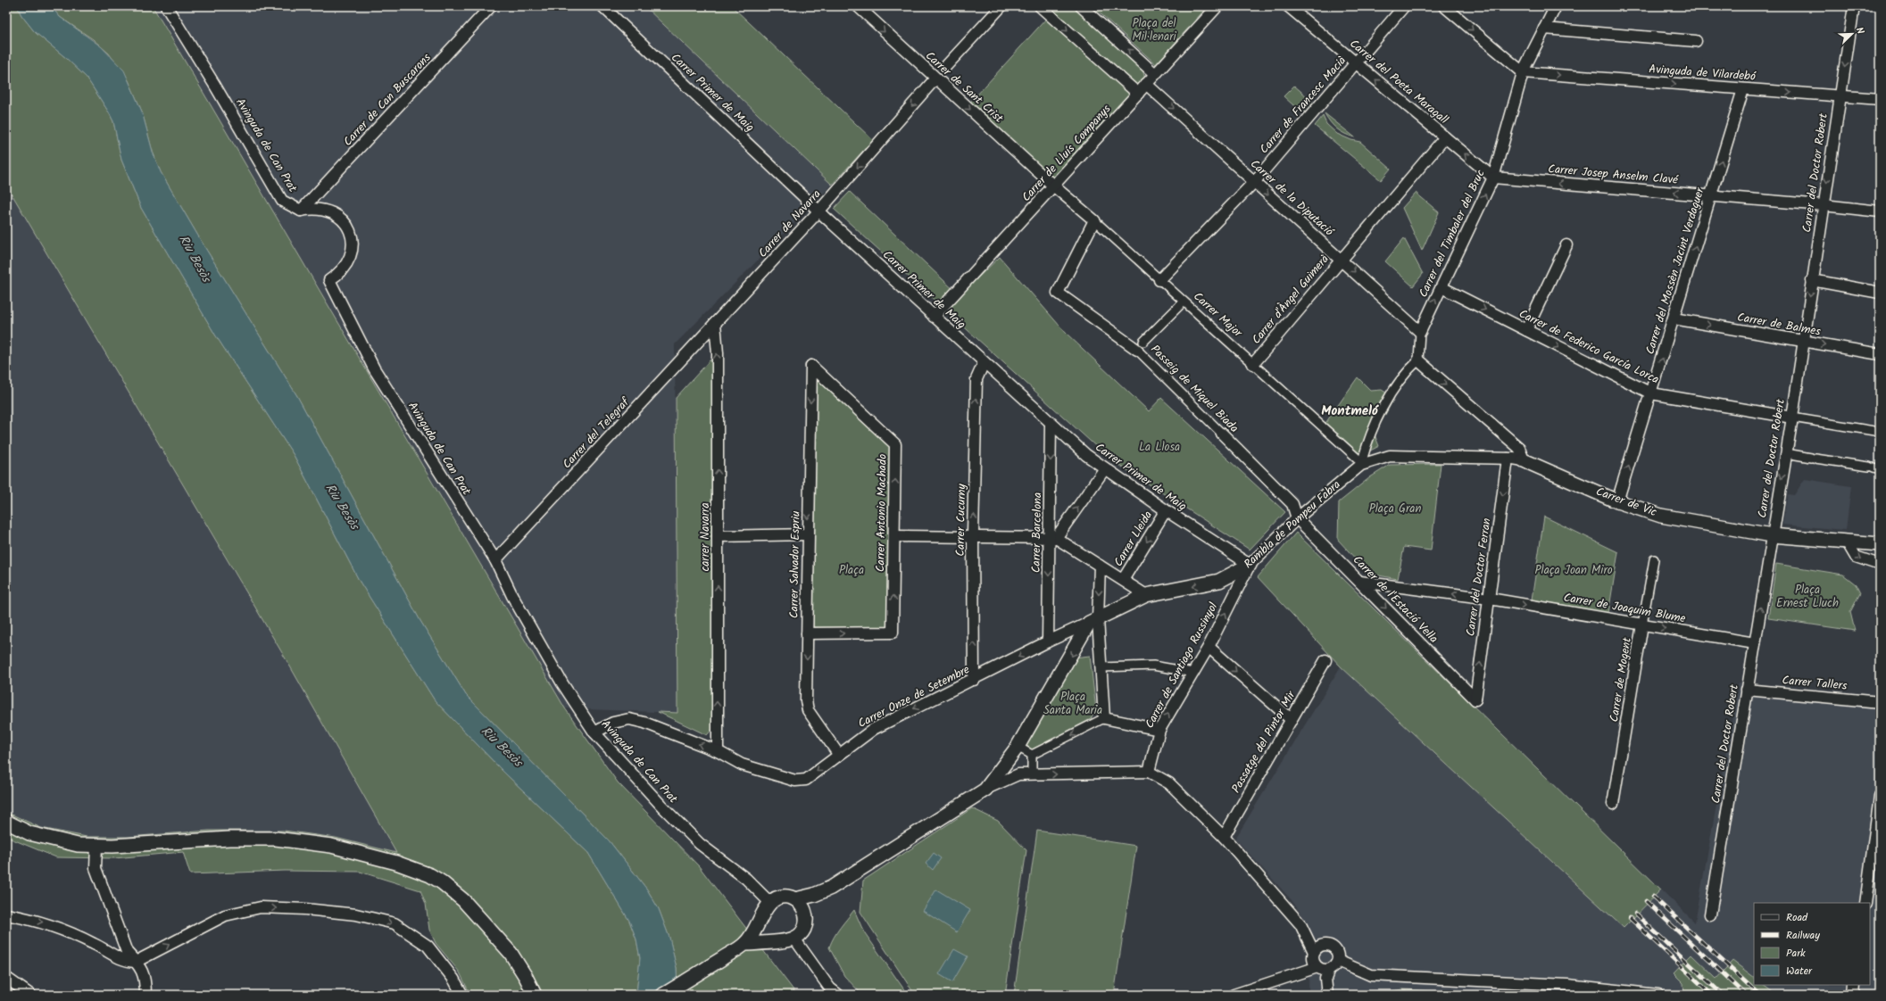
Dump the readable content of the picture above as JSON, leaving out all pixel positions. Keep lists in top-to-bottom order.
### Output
{
  "streets": {
    "street": [
      "Avinguda de Vilardebó",
      "Carrer del Poeta Maragall",
      "Carrer de Sant Crist",
      "Carrer Primer de Maig",
      "Carrer de Can Buscarons",
      "Carrer de Francesc Macià",
      "Avinguda de Can Prat",
      "Carrer de Lluís Companys",
      "Carrer del Doctor Robert",
      "Carrer Josep Anselm Clavé",
      "Carrer de la Diputació",
      "Carrer de Navarra",
      "Carrer del Timbaler del Bruc",
      "Carrer del Mossèn Jacint Verdaguer",
      "Carrer d'Àngel Guimerà",
      "Carrer Major",
      "Carrer de Balmes",
      "Carrer de Federico García Lorca",
      "Passeig de Miquel Biada",
      "Carrer del Telegraf",
      "Carrer de Vic",
      "Carrer Antonio Machado",
      "Carrer Cucurny",
      "Rambla de Pompeu Fabra",
      "Carrer Barcelona",
      "carrer Navarra",
      "Carrer Lleida",
      "Carrer Salvador Espriu",
      "Carrer del Doctor Ferran",
      "Carrer de l'Estació Vella",
      "Carrer de Joaquim Blume",
      "Carrer de Santiago Russinyol",
      "Carrer de Mogent",
      "Carrer Tallers",
      "Carrer Onze de Setembre",
      "Passatge del Pintor Mir"
    ]
  },
  "crossings": [
    ["Avinguda de Vilardebó", "Carrer del Doctor Robert"],
    ["Avinguda de Vilardebó", "Carrer del Timbaler del Bruc"],
    ["Avinguda de Vilardebó", "Carrer del Mossèn Jacint Verdaguer"],
    ["Carrer del Poeta Maragall", "Carrer de Francesc Macià"],
    ["Carrer del Poeta Maragall", "Carrer Josep Anselm Clavé"],
    ["Carrer del Poeta Maragall", "Carrer del Timbaler del Bruc"],
    ["Carrer del Poeta Maragall", "Carrer d'Àngel Guimerà"],
    ["Carrer de Sant Crist", "Carrer de Lluís Companys"],
    ["Carrer de Sant Crist", "Carrer de Navarra"],
    ["Carrer de Sant Crist", "Carrer Major"],
    ["Carrer Primer de Maig", "Carrer de Lluís Companys"],
    ["Carrer Primer de Maig", "Carrer de Navarra"],
    ["Carrer Primer de Maig", "Carrer Cucurny"],
    ["Carrer Primer de Maig", "Rambla de Pompeu Fabra"],
    ["Carrer Primer de Maig", "Carrer Barcelona"],
    ["Carrer Primer de Maig", "Carrer Lleida"],
    ["Carrer Primer de Maig", "Carrer de Santiago Russinyol"],
    ["Carrer de Can Buscarons", "Avinguda de Can Prat"],
    ["Carrer de Francesc Macià", "Carrer de la Diputació"],
    ["Carrer de Francesc Macià", "Carrer Major"],
    ["Avinguda de Can Prat", "Carrer del Telegraf"],
    ["Avinguda de Can Prat", "Carrer Onze de Setembre"],
    ["Carrer de Lluís Companys", "Carrer de la Diputació"],
    ["Carrer de Lluís Companys", "Carrer Major"],
    ["Carrer del Doctor Robert", "Carrer Josep Anselm Clavé"],
    ["Carrer del Doctor Robert", "Carrer de Balmes"],
    ["Carrer del Doctor Robert", "Carrer de Federico García Lorca"],
    ["Carrer del Doctor Robert", "Carrer de Vic"],
    ["Carrer del Doctor Robert", "Carrer de Joaquim Blume"],
    ["Carrer del Doctor Robert", "Carrer Tallers"],
    ["Carrer Josep Anselm Clavé", "Carrer del Timbaler del Bruc"],
    ["Carrer Josep Anselm Clavé", "Carrer del Mossèn Jacint Verdaguer"],
    ["Carrer de la Diputació", "Carrer del Timbaler del Bruc"],
    ["Carrer de la Diputació", "Carrer d'Àngel Guimerà"],
    ["Carrer de Navarra", "Carrer del Telegraf"],
    ["Carrer de Navarra", "carrer Navarra"],
    ["Carrer del Timbaler del Bruc", "Carrer de Federico García Lorca"],
    ["Carrer del Mossèn Jacint Verdaguer", "Carrer de Balmes"],
    ["Carrer del Mossèn Jacint Verdaguer", "Carrer de Federico García Lorca"],
    ["Carrer del Mossèn Jacint Verdaguer", "Carrer de Vic"],
    ["Carrer d'Àngel Guimerà", "Carrer Major"],
    ["Carrer Major", "Passeig de Miquel Biada"],
    ["Carrer Major", "Rambla de Pompeu Fabra"],
    ["Passeig de Miquel Biada", "Rambla de Pompeu Fabra"],
    ["Passeig de Miquel Biada", "Carrer de l'Estació Vella"],
    ["Carrer del Telegraf", "carrer Navarra"],
    ["Carrer de Vic", "Rambla de Pompeu Fabra"],
    ["Carrer Antonio Machado", "Carrer Salvador Espriu"],
    ["Carrer Cucurny", "Carrer Onze de Setembre"],
    ["Rambla de Pompeu Fabra", "Carrer del Doctor Ferran"],
    ["Rambla de Pompeu Fabra", "Carrer de l'Estació Vella"],
    ["Rambla de Pompeu Fabra", "Carrer de Santiago Russinyol"],
    ["Rambla de Pompeu Fabra", "Carrer Onze de Setembre"],
    ["Carrer Barcelona", "Carrer Onze de Setembre"],
    ["carrer Navarra", "Carrer Onze de Setembre"],
    ["Carrer Salvador Espriu", "Carrer Onze de Setembre"],
    ["Carrer del Doctor Ferran", "Carrer de l'Estació Vella"],
    ["Carrer del Doctor Ferran", "Carrer de Joaquim Blume"],
    ["Carrer de l'Estació Vella", "Carrer de Joaquim Blume"],
    ["Carrer de Joaquim Blume", "Carrer de Mogent"]
  ],
  "one_way": [
    "Carrer del Poeta Maragall",
    "Carrer de Sant Crist",
    "Carrer Josep Anselm Clavé",
    "Carrer de la Diputació",
    "Carrer de Navarra",
    "Carrer del Mossèn Jacint Verdaguer",
    "Carrer Cucurny",
    "carrer Navarra",
    "Carrer Salvador Espriu",
    "Carrer de l'Estació Vella",
    "Carrer de Santiago Russinyol",
    "Carrer Onze de Setembre"
  ],
  "districts": ["Montmeló"],
  "water": ["Riu Besòs"],
  "parks": [
    "Plaça del Mil·lenari",
    "La Llosa",
    "Plaça Gran",
    "Plaça",
    "Plaça Joan Miro",
    "Plaça Ernest Lluch",
    "Plaça Santa Maria"
  ],
  "legend": [
    "Road",
    "Railway",
    "Park",
    "Water"
  ],
  "north": "top right"
}
